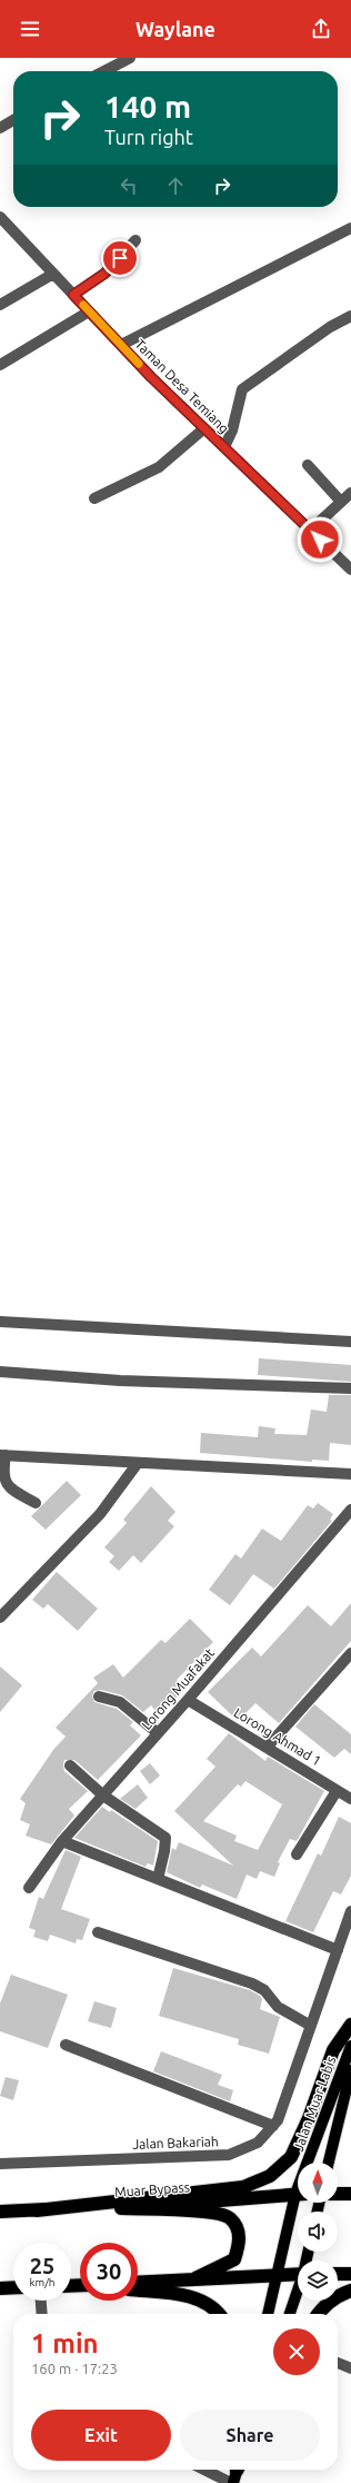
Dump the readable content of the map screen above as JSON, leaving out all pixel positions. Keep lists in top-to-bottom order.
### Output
{
  "streets": {
    "highway": ["Muar Bypass"],
    "main road": ["Jalan Muar-Labis"],
    "street": [
      "Taman Desa Temiang",
      "Lorong Muafakat",
      "Lorong Ahmad 1",
      "Jalan Bakariah"
    ]
  },
  "crossings": [
    ["Lorong Muafakat", "Lorong Ahmad 1"]
  ],
  "north": "top",
  "page": {
    "header": "Waylane",
    "turn": ["140 m", "Turn right"],
    "speed": "25 km/h",
    "limit": "30",
    "heading": ["1 min", "160 m · 17:23"],
    "buttons": ["Exit", "Share"]
  }
}
